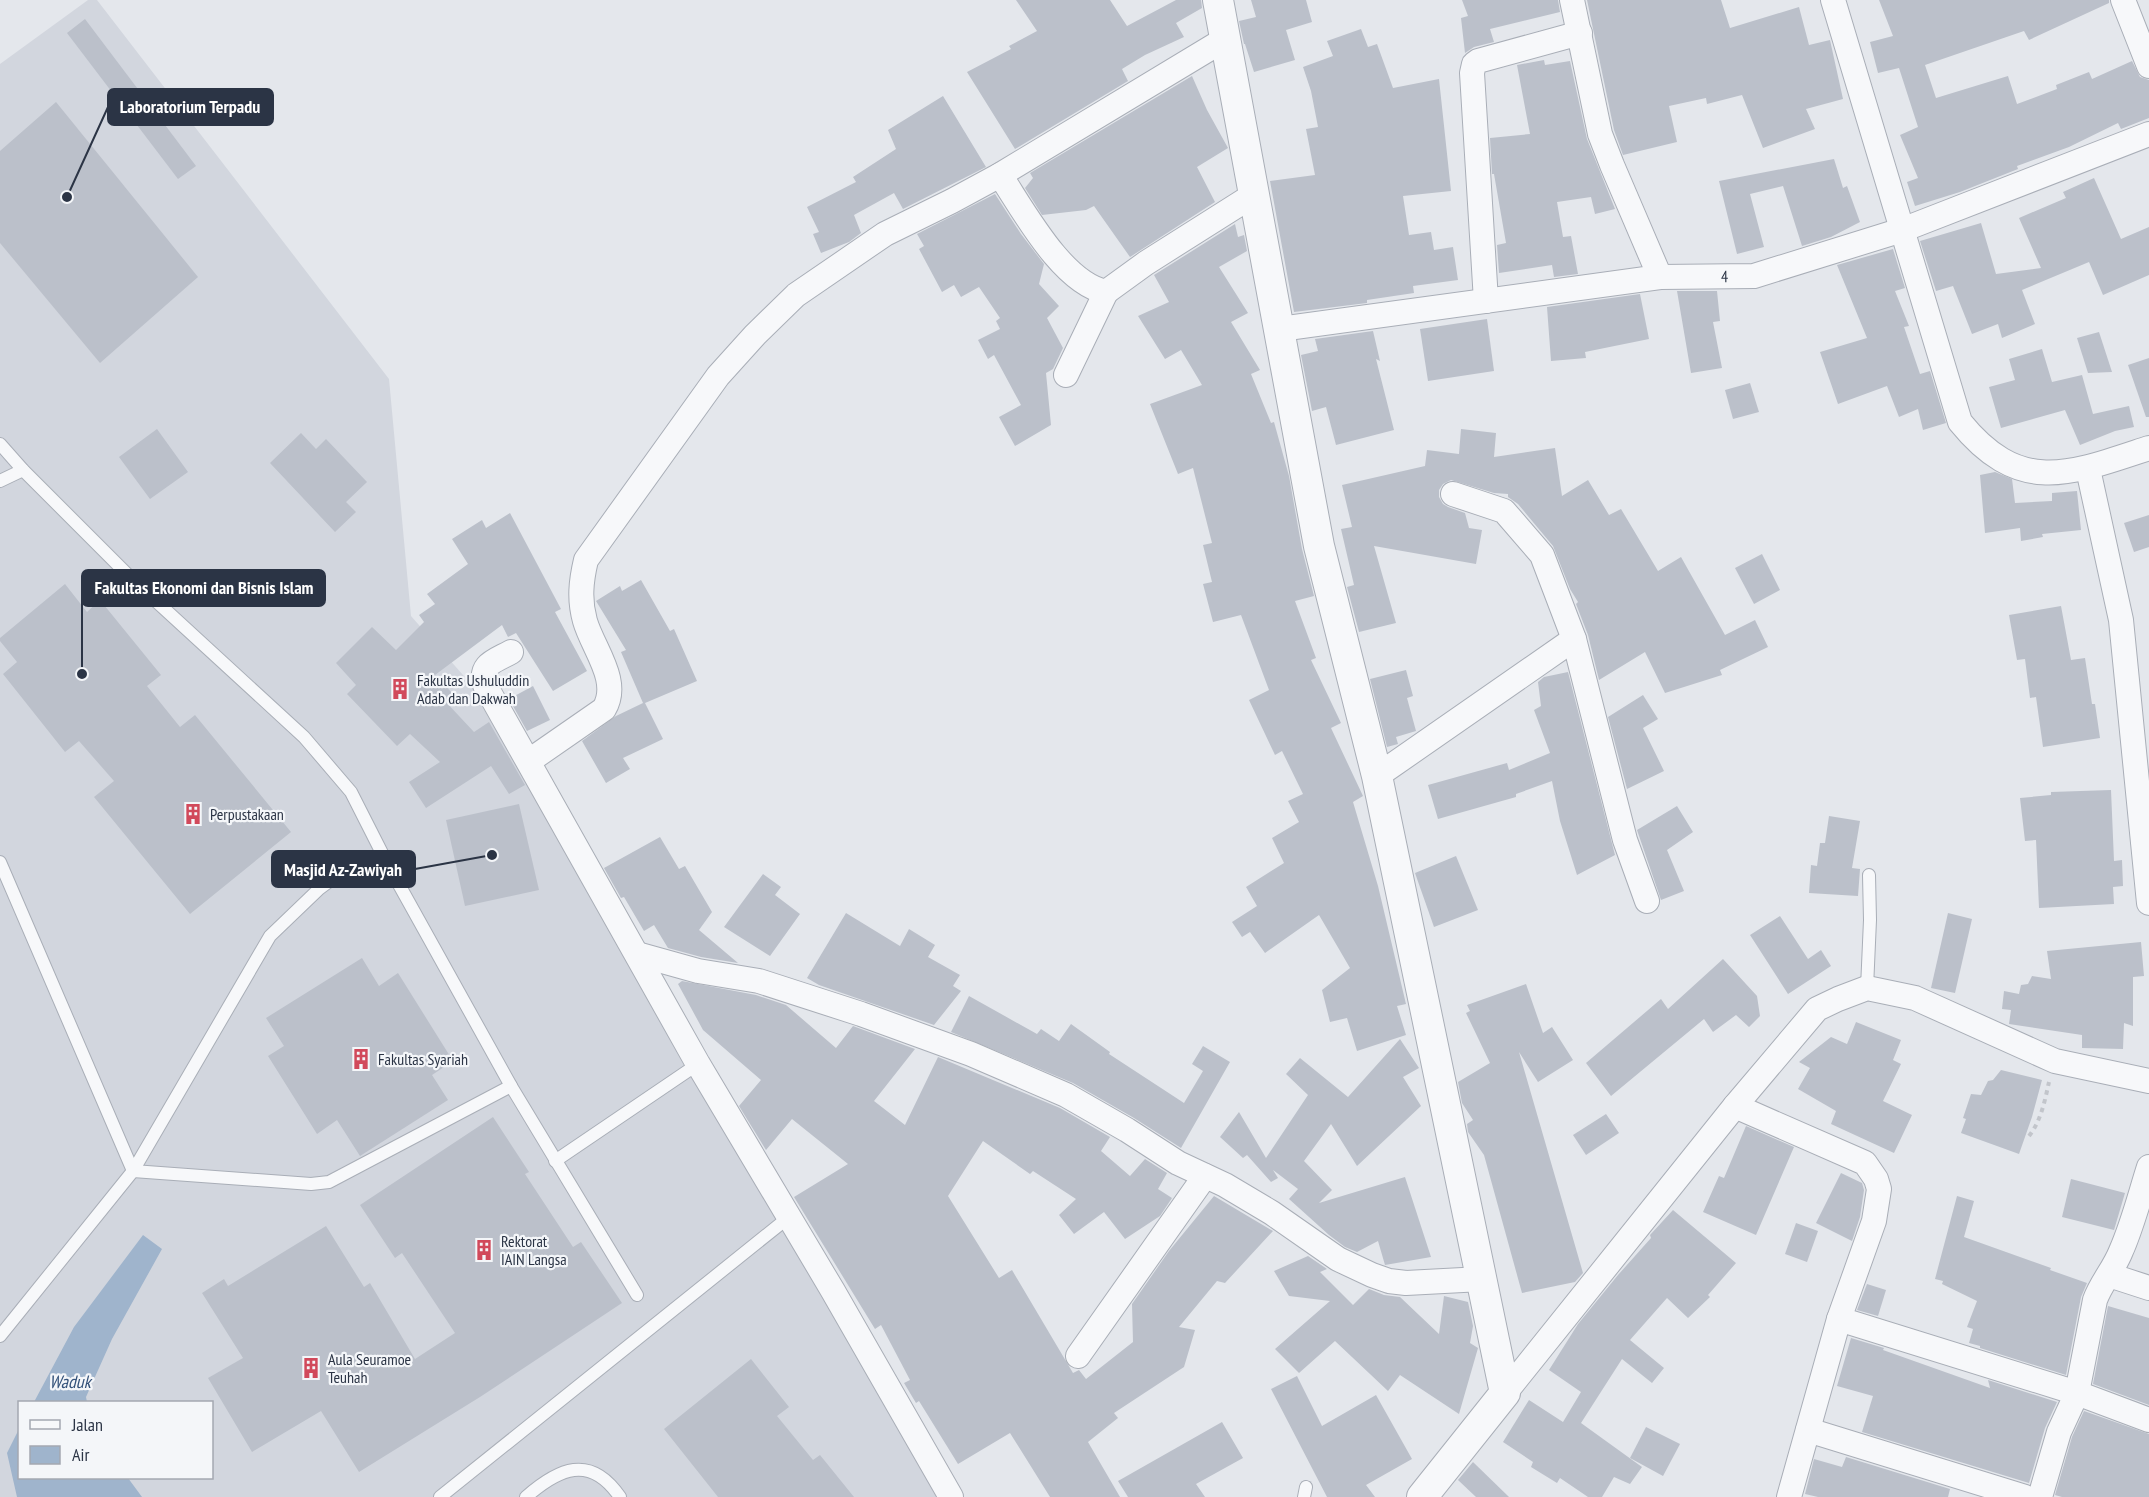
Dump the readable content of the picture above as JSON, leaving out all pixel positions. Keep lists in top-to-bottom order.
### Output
{
  "streets": {
    "street": ["4"]
  },
  "water": ["Waduk"],
  "places": {
    "other": ["Laboratorium Terpadu", "Fakultas Ekonomi dan Bisnis Islam", "Masjid Az-Zawiyah"],
    "building": [
      "Fakultas Ushuluddin Adab dan Dakwah",
      "Perpustakaan",
      "Fakultas Syariah",
      "Rektorat IAIN Langsa",
      "Aula Seuramoe Teuhah"
    ]
  },
  "legend": ["Jalan", "Air"]
}
